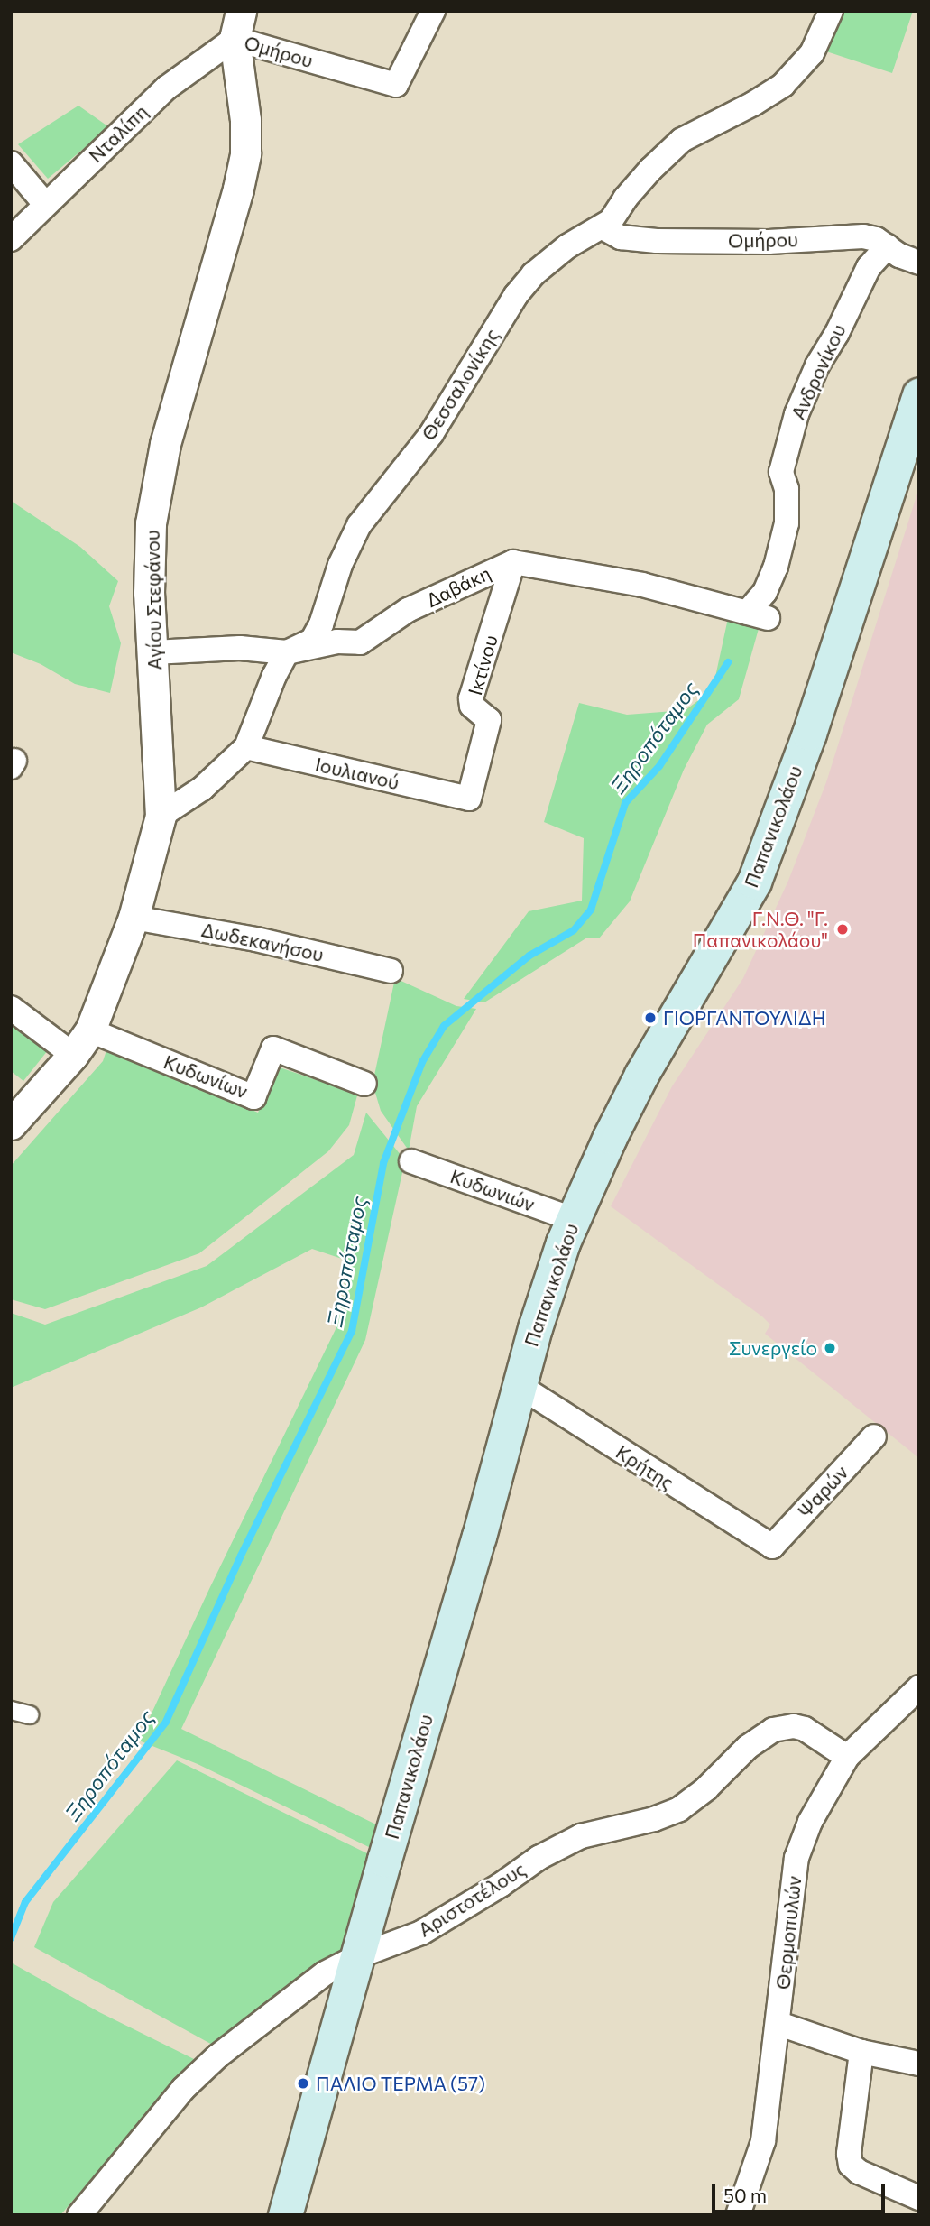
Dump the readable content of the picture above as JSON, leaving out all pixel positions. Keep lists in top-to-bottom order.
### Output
{
  "streets": {
    "main road": ["Παπανικολάου"],
    "street": [
      "Ομήρου",
      "Νταλίπη",
      "Ανδρονίκου",
      "Θεσσαλονίκης",
      "Δαβάκη",
      "Αγίου Στεφάνου",
      "Ικτίνου",
      "Ιουλιανού",
      "Δωδεκανήσου",
      "Κυδωνίων",
      "Κυδωνιών",
      "Κρήτης",
      "Ψαρών",
      "Αριστοτέλους",
      "Θερμοπυλών"
    ]
  },
  "crossings": [
    ["Ομήρου", "Νταλίπη"],
    ["Ομήρου", "Ανδρονίκου"],
    ["Ομήρου", "Θεσσαλονίκης"],
    ["Ομήρου", "Αγίου Στεφάνου"],
    ["Νταλίπη", "Αγίου Στεφάνου"],
    ["Ανδρονίκου", "Δαβάκη"],
    ["Θεσσαλονίκης", "Δαβάκη"],
    ["Δαβάκη", "Αγίου Στεφάνου"],
    ["Δαβάκη", "Ικτίνου"],
    ["Αγίου Στεφάνου", "Δωδεκανήσου"],
    ["Αγίου Στεφάνου", "Κυδωνίων"],
    ["Ικτίνου", "Ιουλιανού"],
    ["Παπανικολάου", "Κυδωνιών"],
    ["Παπανικολάου", "Κρήτης"],
    ["Παπανικολάου", "Αριστοτέλους"],
    ["Κρήτης", "Ψαρών"],
    ["Αριστοτέλους", "Θερμοπυλών"]
  ],
  "water": ["Ξηροπόταμος"],
  "places": [
    "Γ.Ν.Θ. \"Γ. Παπανικολάου\"",
    "ΓΙΟΡΓΑΝΤΟΥΛΙΔΗ",
    "Συνεργείο",
    "ΠΑΛΙΟ ΤΕΡΜΑ (57)"
  ],
  "scale_bar": "50 m"
}
